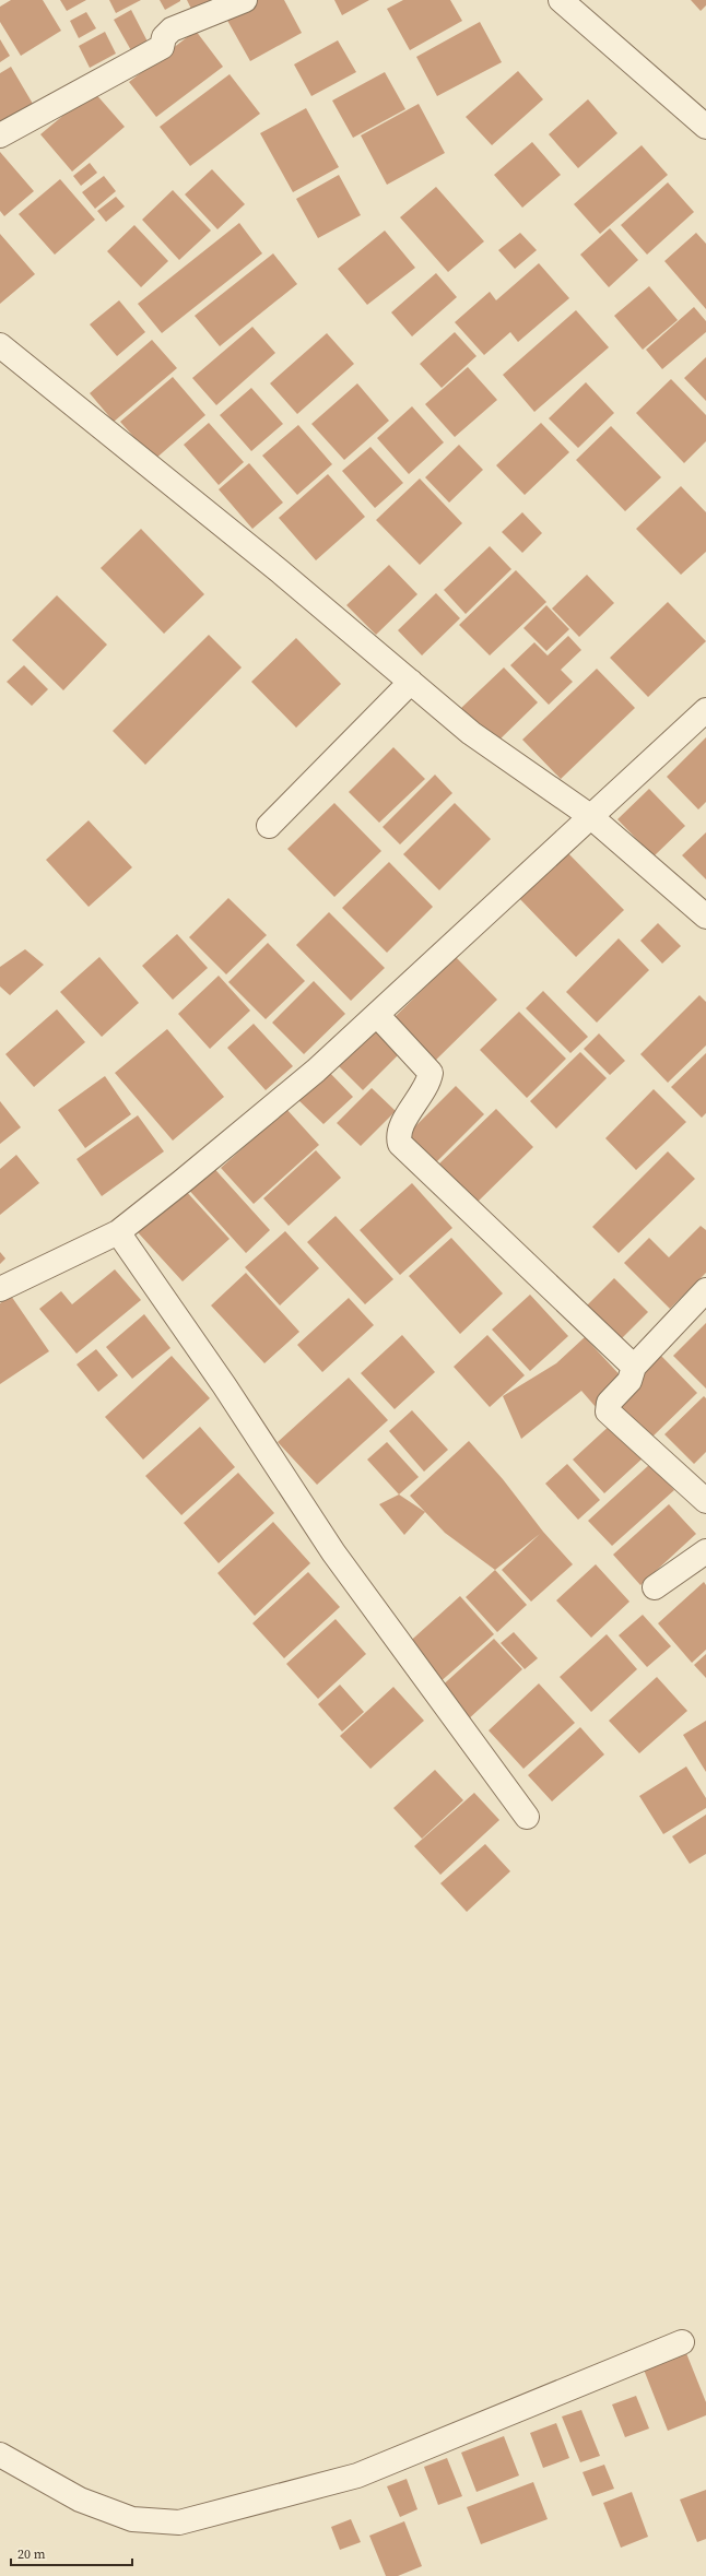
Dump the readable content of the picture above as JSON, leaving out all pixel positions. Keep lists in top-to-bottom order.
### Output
{
  "scale_bar": "20 m"
}
